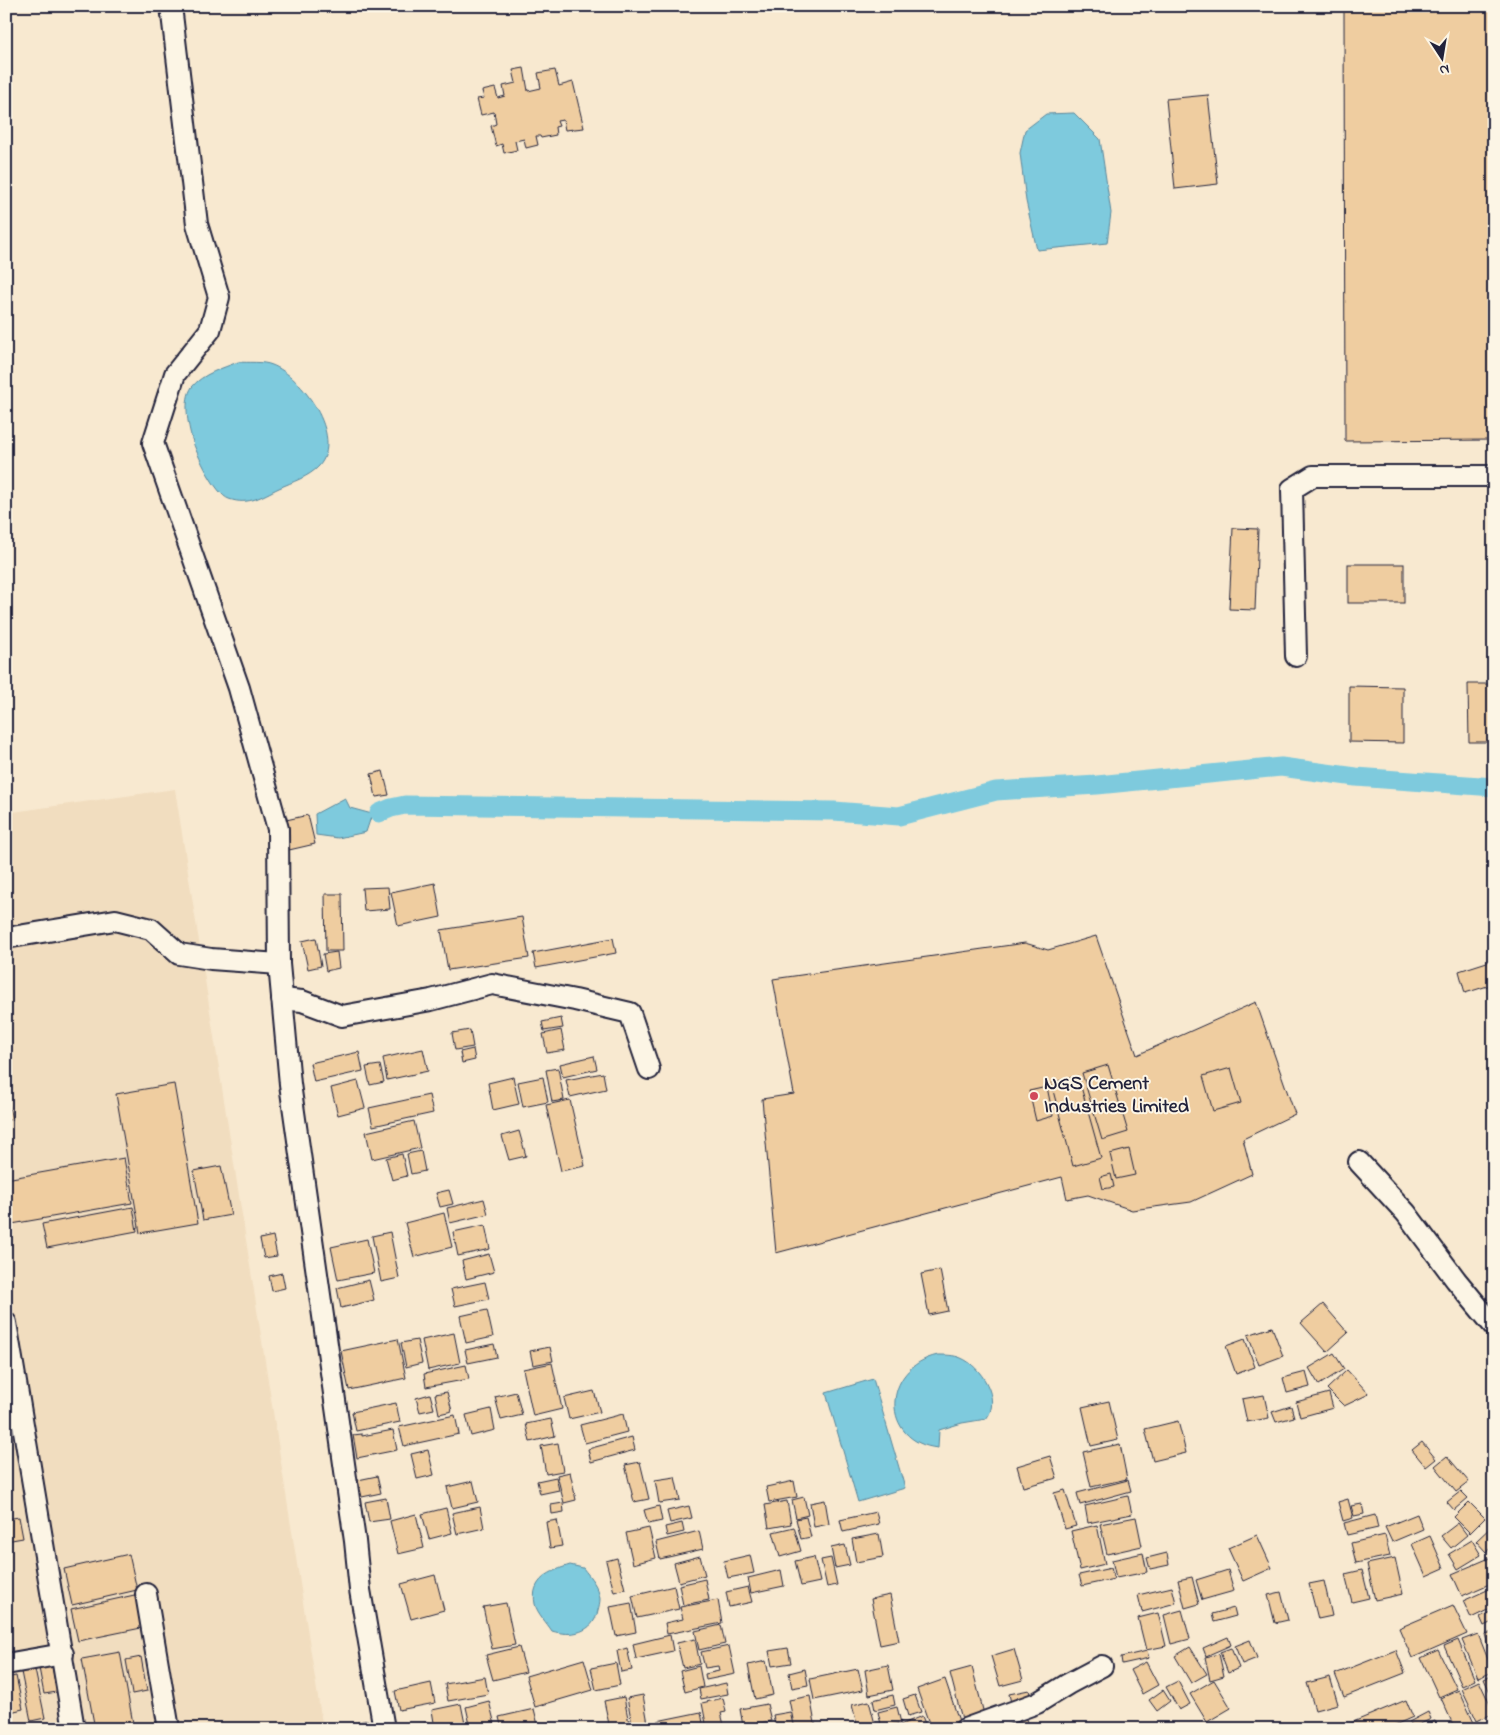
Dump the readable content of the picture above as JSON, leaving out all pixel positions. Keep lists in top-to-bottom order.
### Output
{
  "places": ["NGS Cement Industries Limited"],
  "north": "bottom"
}
